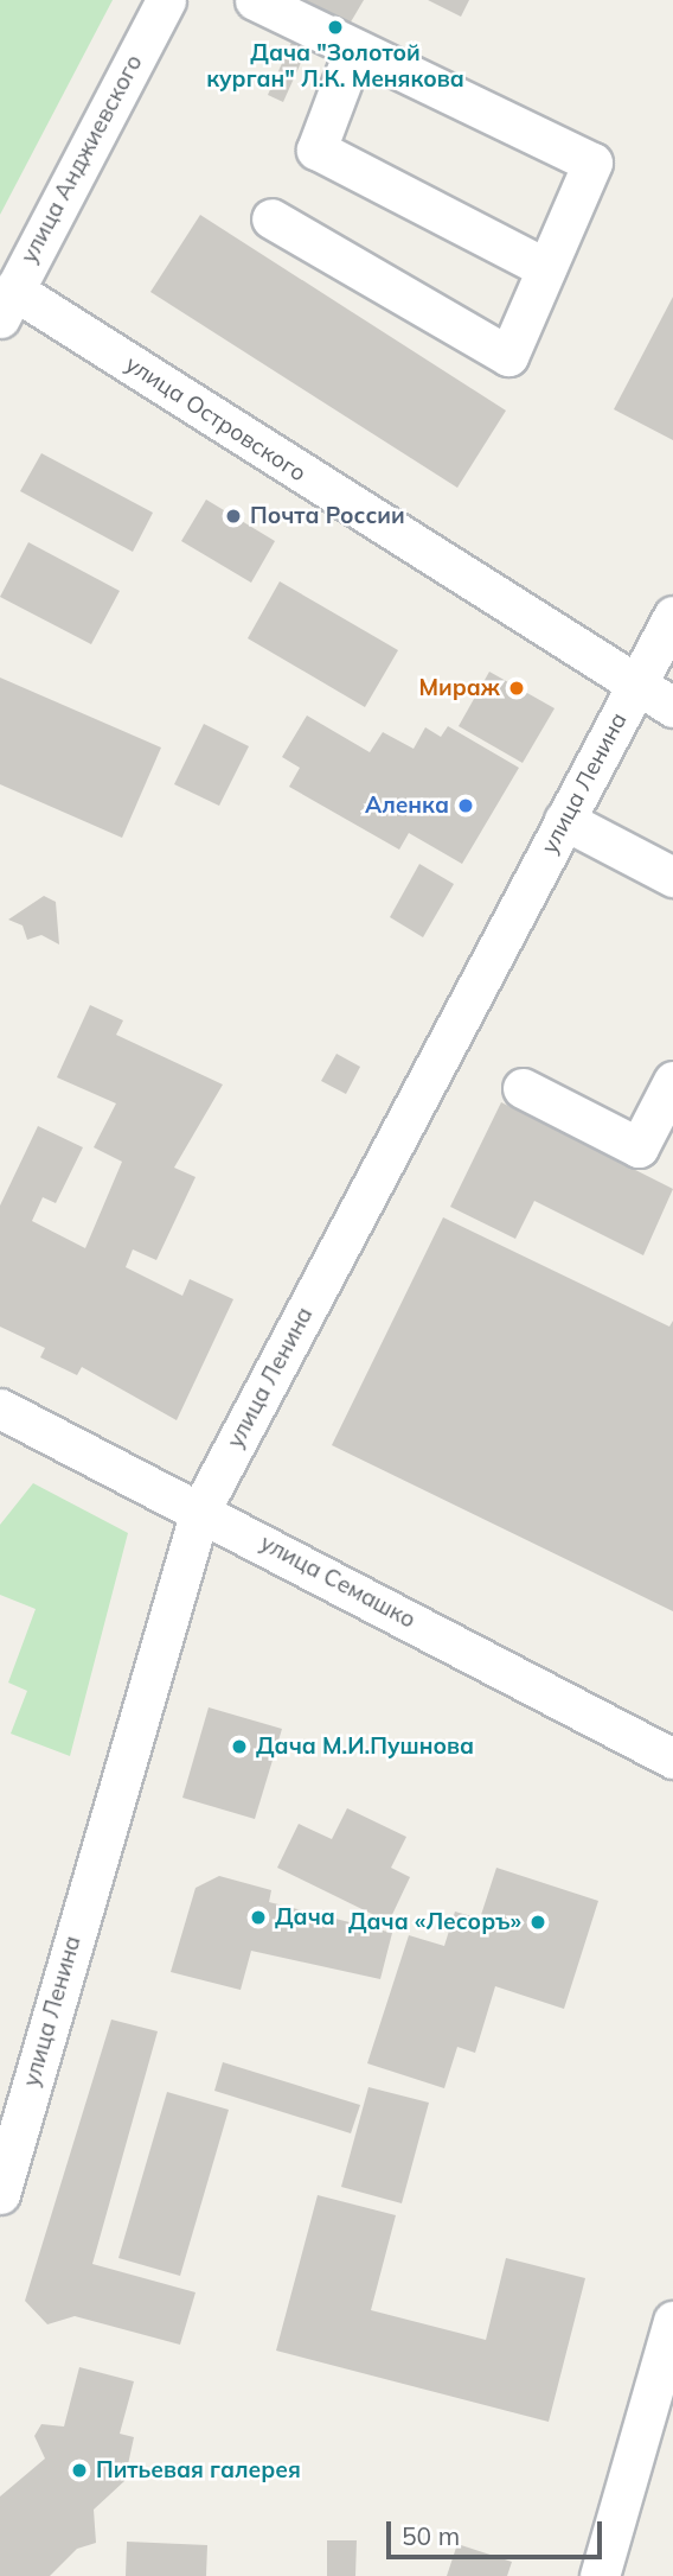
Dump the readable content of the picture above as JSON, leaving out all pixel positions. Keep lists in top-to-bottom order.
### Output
{
  "streets": {
    "street": [
      "улица Анджиевского",
      "улица Островского",
      "улица Ленина",
      "улица Семашко"
    ]
  },
  "crossings": [
    ["улица Анджиевского", "улица Островского"],
    ["улица Островского", "улица Ленина"],
    ["улица Ленина", "улица Семашко"]
  ],
  "places": [
    "Дача \"Золотой курган\" Л.К. Менякова",
    "Почта России",
    "Мираж",
    "Аленка",
    "Дача М.И.Пушнова",
    "Дача",
    "Дача «Лесоръ»",
    "Питьевая галерея"
  ],
  "scale_bar": "50 m"
}
